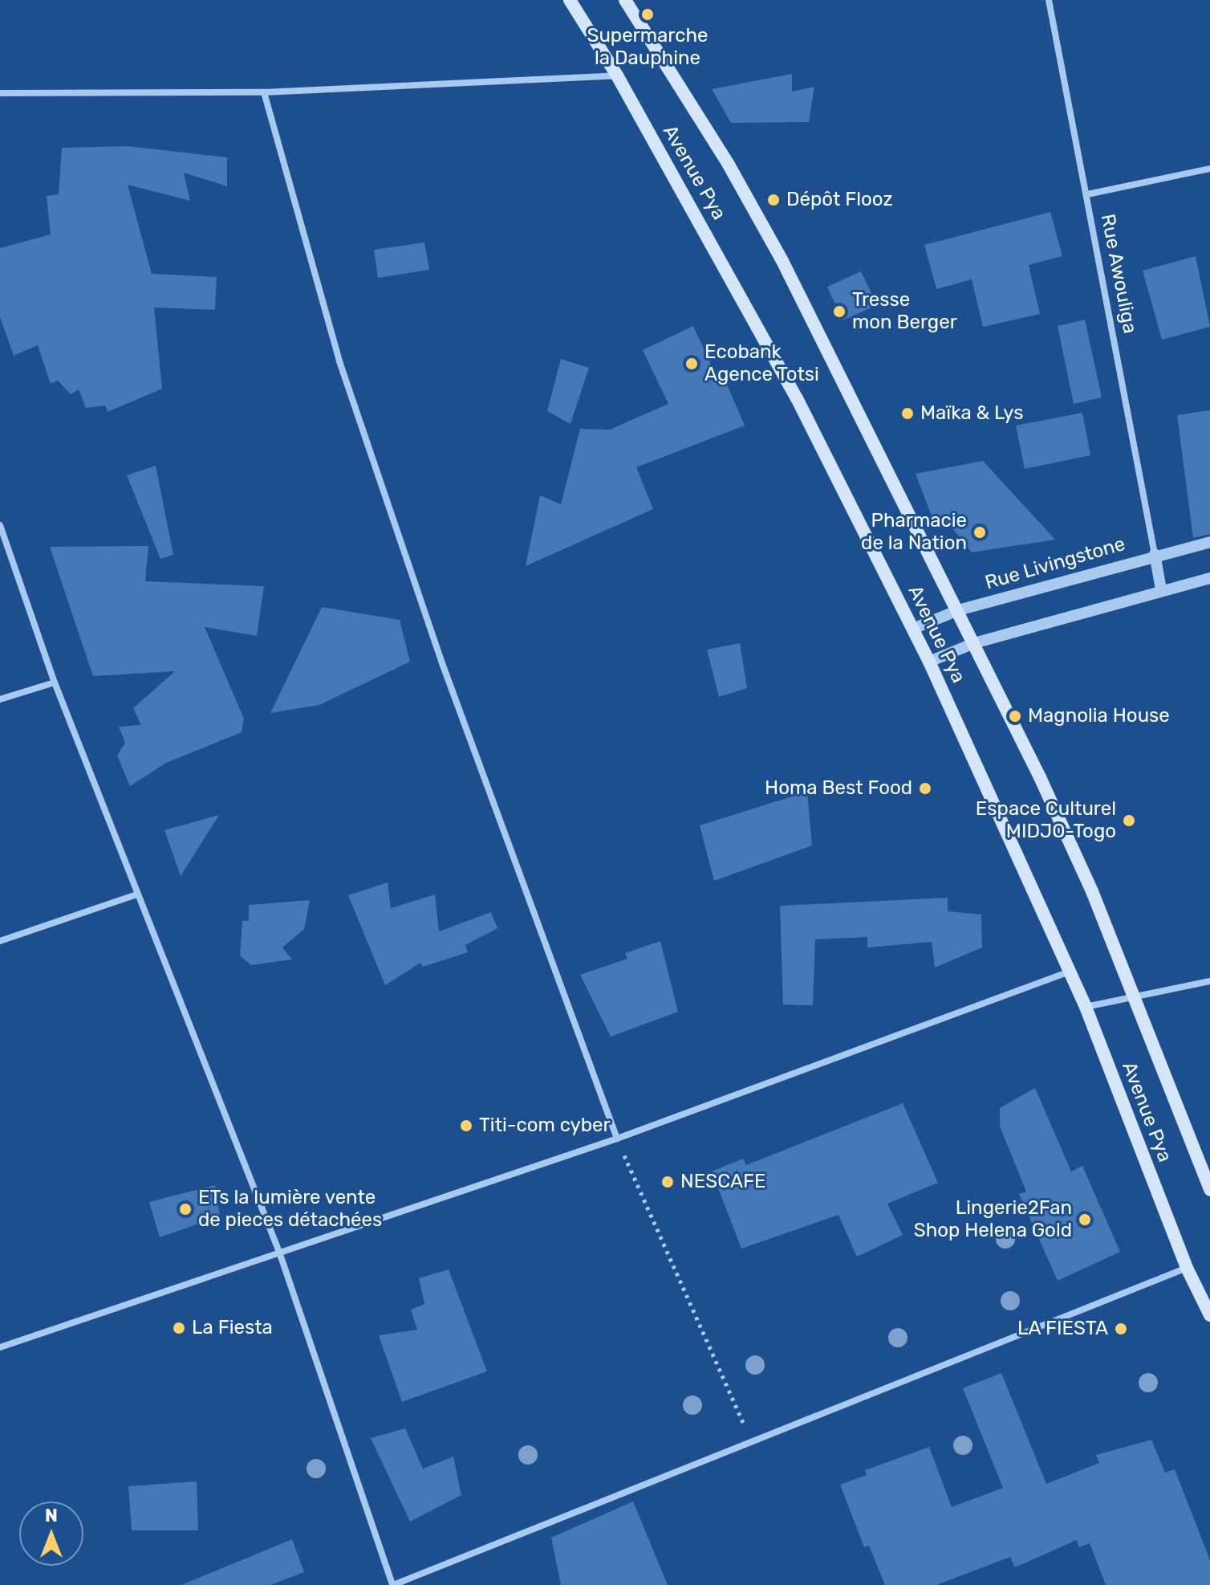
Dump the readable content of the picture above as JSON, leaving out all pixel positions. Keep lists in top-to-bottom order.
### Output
{
  "streets": {
    "main road": ["Avenue Pya"],
    "street": ["Rue Awouliga", "Rue Livingstone"]
  },
  "crossings": [
    ["Avenue Pya", "Rue Livingstone"],
    ["Rue Awouliga", "Rue Livingstone"]
  ],
  "places": [
    "Supermarche la Dauphine",
    "Dépôt Flooz",
    "Tresse mon Berger",
    "Ecobank Agence Totsi",
    "Maïka & Lys",
    "Pharmacie de la Nation",
    "Magnolia House",
    "Homa Best Food",
    "Espace Culturel MIDJO-Togo",
    "Titi-com cyber",
    "NESCAFE",
    "ETs la lumière vente de pieces détachées",
    "Lingerie2Fan Shop Helena Gold",
    "La Fiesta",
    "LA FIESTA"
  ],
  "north": "top"
}
